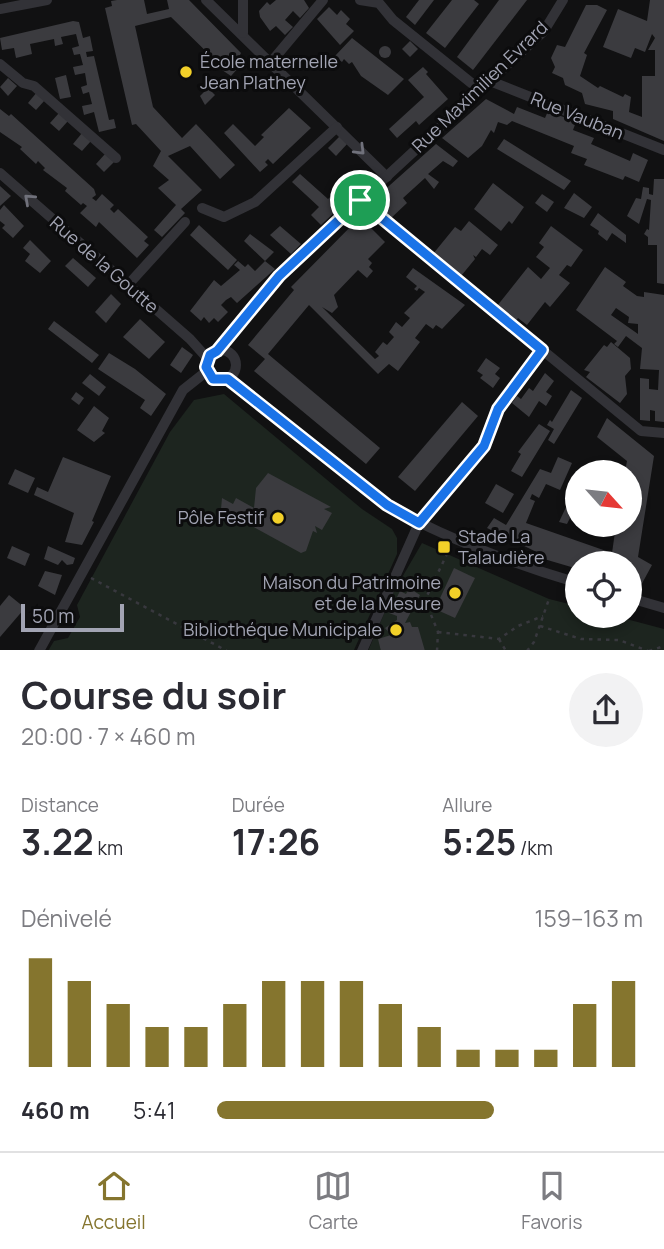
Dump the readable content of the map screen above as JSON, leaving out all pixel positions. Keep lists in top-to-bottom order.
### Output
{
  "streets": {
    "street": ["Rue Maximilien Evrard", "Rue Vauban", "Rue de la Goutte"]
  },
  "crossings": [
    ["Rue Maximilien Evrard", "Rue Vauban"],
    ["Rue Maximilien Evrard", "Rue de la Goutte"]
  ],
  "places": {
    "other": [
      "École maternelle Jean Plathey",
      "Pôle Festif",
      "Maison du Patrimoine et de la Mesure",
      "Bibliothéque Municipale"
    ],
    "transit": ["Stade La Talaudière"]
  },
  "scale_bar": "50 m",
  "north": "bottom right",
  "page": {
    "scale": "50 m",
    "heading": ["Course du soir", "20:00 · 7 × 460 m"],
    "stats": [
      ["Distance", "3.22 km"],
      ["Durée", "17:26"],
      ["Allure", "5:25 /km"]
    ],
    "chart": ["Dénivelé", "159–163 m"],
    "list": [
      {
        "name": "460 m",
        "note": "5:41"
      }
    ],
    "tabs": ["Accueil", "Carte", "Favoris"]
  }
}
